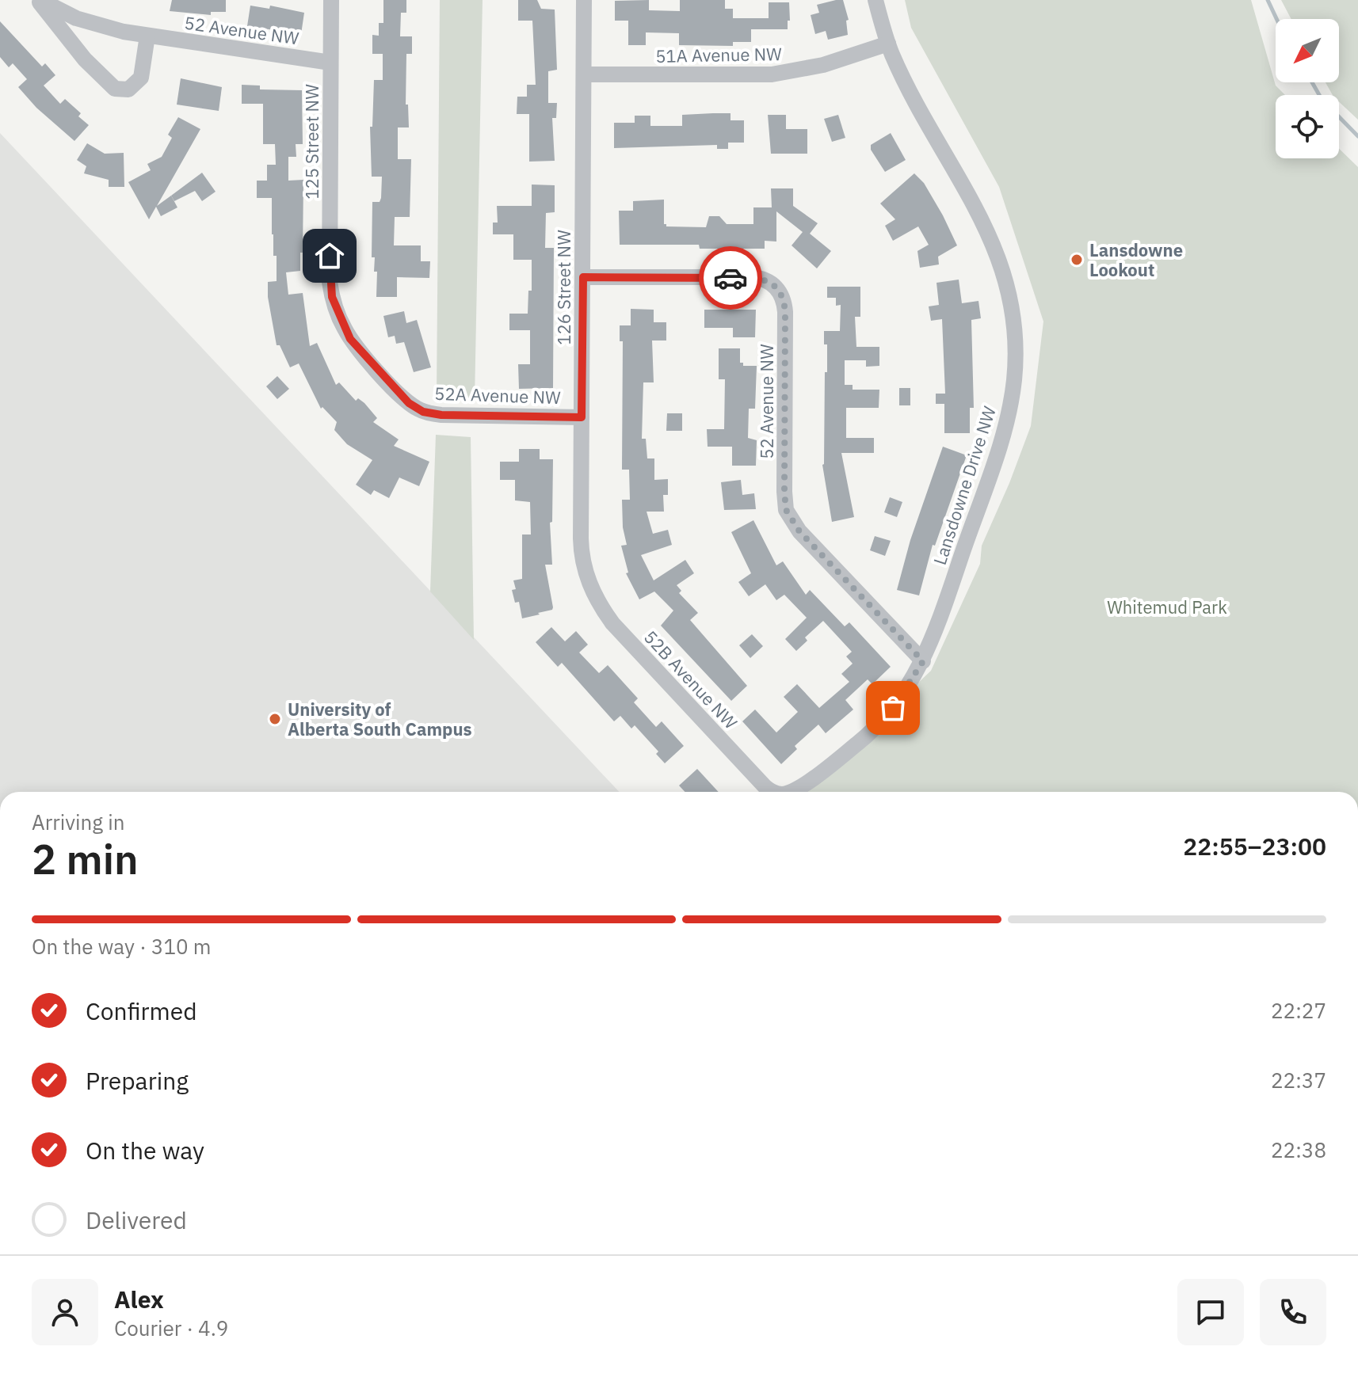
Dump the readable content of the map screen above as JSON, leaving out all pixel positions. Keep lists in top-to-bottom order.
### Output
{
  "streets": {
    "street": [
      "52 Avenue NW",
      "51A Avenue NW",
      "125 Street NW",
      "126 Street NW",
      "52A Avenue NW",
      "Lansdowne Drive NW",
      "52B Avenue NW"
    ]
  },
  "crossings": [
    ["52 Avenue NW", "125 Street NW"],
    ["52 Avenue NW", "126 Street NW"],
    ["52 Avenue NW", "Lansdowne Drive NW"],
    ["51A Avenue NW", "126 Street NW"],
    ["51A Avenue NW", "Lansdowne Drive NW"],
    ["125 Street NW", "52A Avenue NW"],
    ["126 Street NW", "52A Avenue NW"],
    ["126 Street NW", "52B Avenue NW"]
  ],
  "parks": ["Whitemud Park"],
  "places": ["Lansdowne Lookout", "University of Alberta South Campus"],
  "north": "bottom left",
  "page": {
    "heading": ["2 min", "Arriving in", "22:55–23:00"],
    "panel": ["Alex", "Courier · 4.9"],
    "bar": "On the way · 310 m",
    "list": [
      ["Confirmed", "22:27"],
      ["Preparing", "22:37"],
      ["On the way", "22:38"],
      "Delivered"
    ]
  }
}
